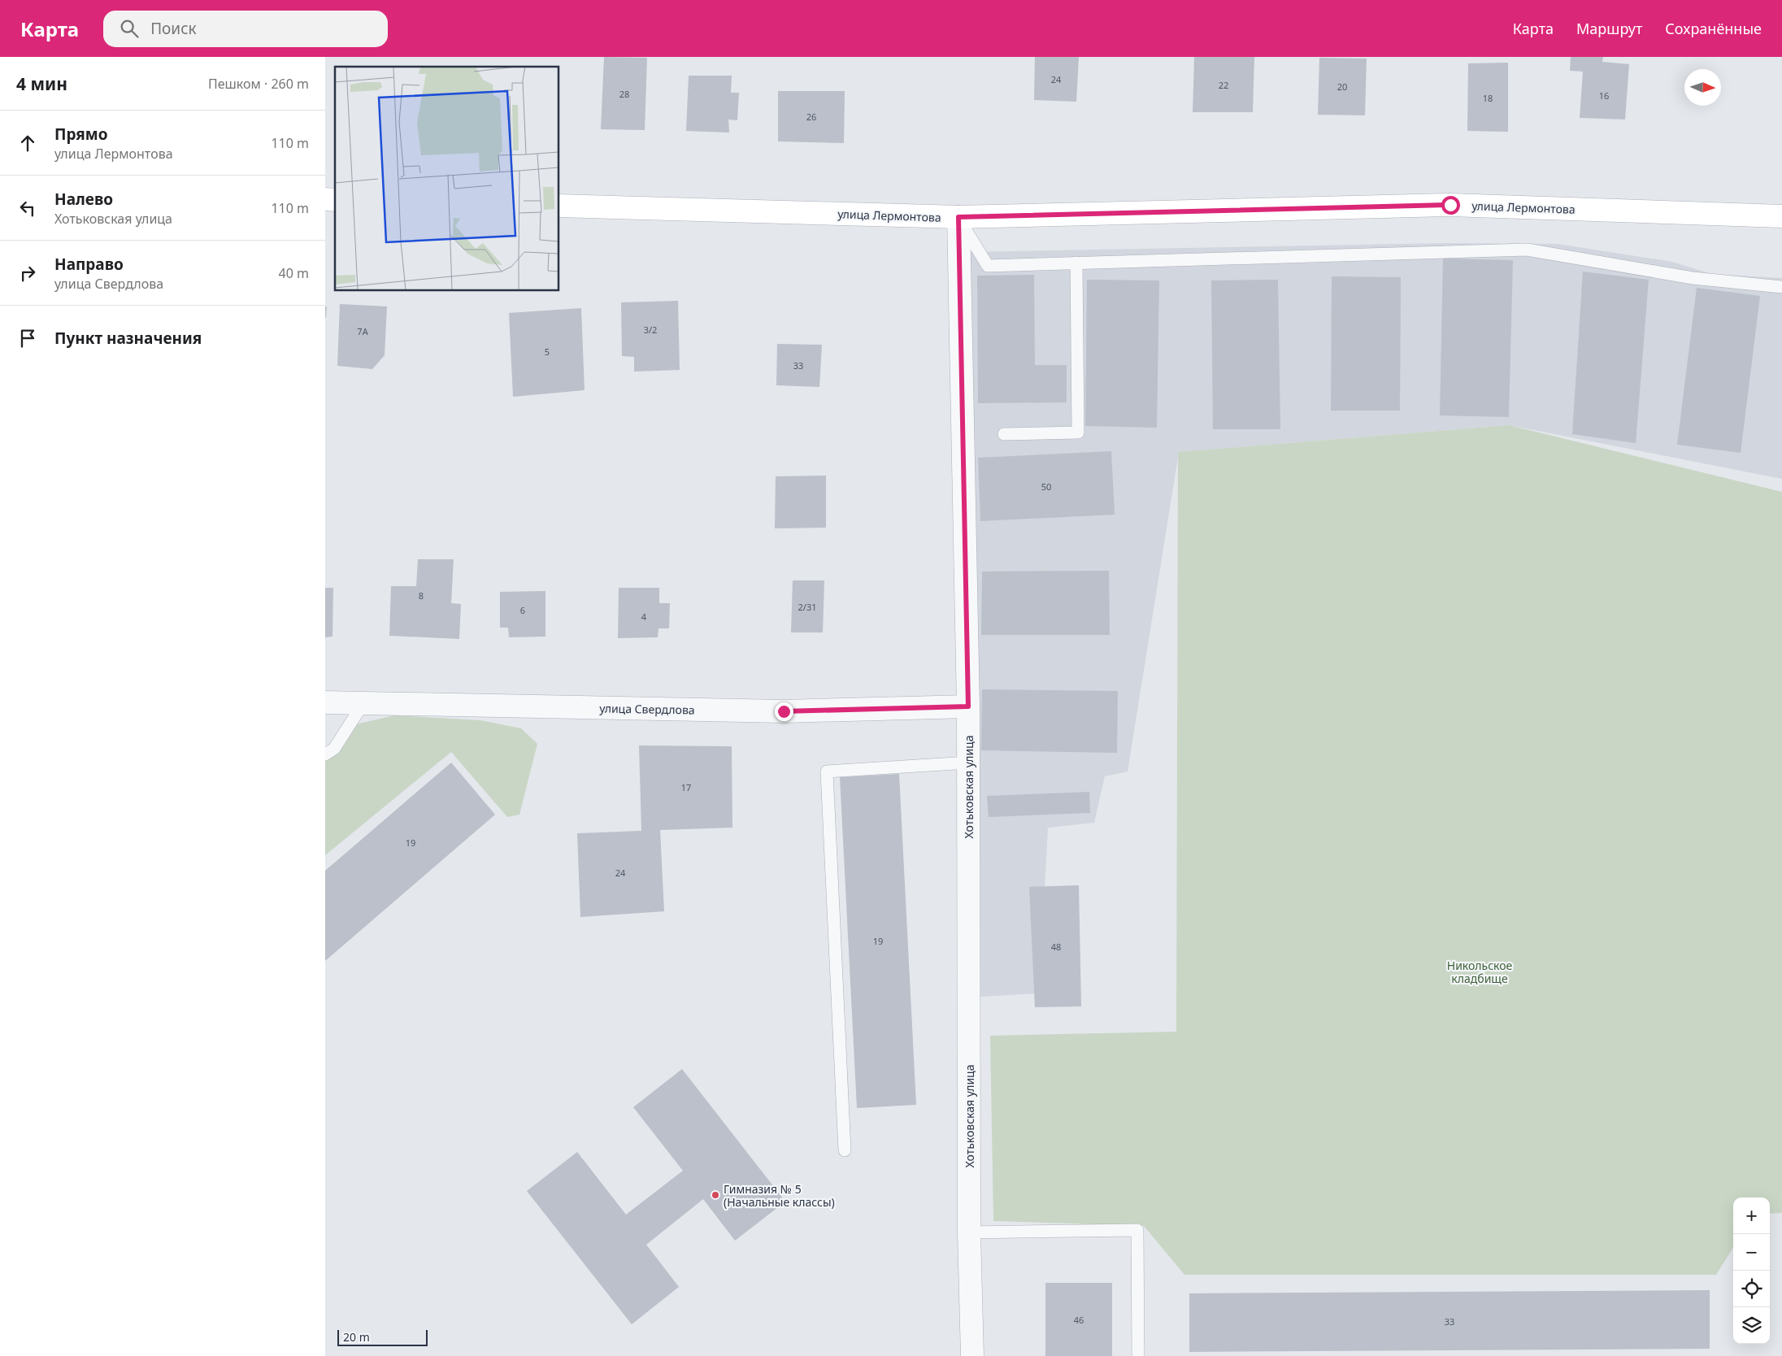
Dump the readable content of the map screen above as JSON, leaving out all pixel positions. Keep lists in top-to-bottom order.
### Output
{
  "streets": {
    "street": ["улица Лермонтова", "улица Свердлова", "Хотьковская улица"]
  },
  "crossings": [
    ["улица Лермонтова", "Хотьковская улица"],
    ["улица Свердлова", "Хотьковская улица"]
  ],
  "parks": ["Никольское кладбище"],
  "places": ["Гимназия № 5 (Начальные классы)"],
  "house_numbers": [
    "24",
    "22",
    "20",
    "28",
    "16",
    "18",
    "26",
    "3/2",
    "7А",
    "5",
    "33",
    "50",
    "8",
    "2/31",
    "6",
    "4",
    "17",
    "19",
    "24",
    "19",
    "48",
    "46",
    "33"
  ],
  "scale_bar": "20 m",
  "north": "right",
  "page": {
    "header": "Карта",
    "search": "Поиск",
    "nav": ["Карта", "Маршрут", "Сохранённые"],
    "heading": ["4 мин", "Пешком · 260 m"],
    "list": [
      ["Прямо", "улица Лермонтова", "110 m"],
      ["Налево", "Хотьковская улица", "110 m"],
      ["Направо", "улица Свердлова", "40 m"],
      "Пункт назначения"
    ],
    "map_buttons": ["+", "−"],
    "scale": "20 m"
  }
}
